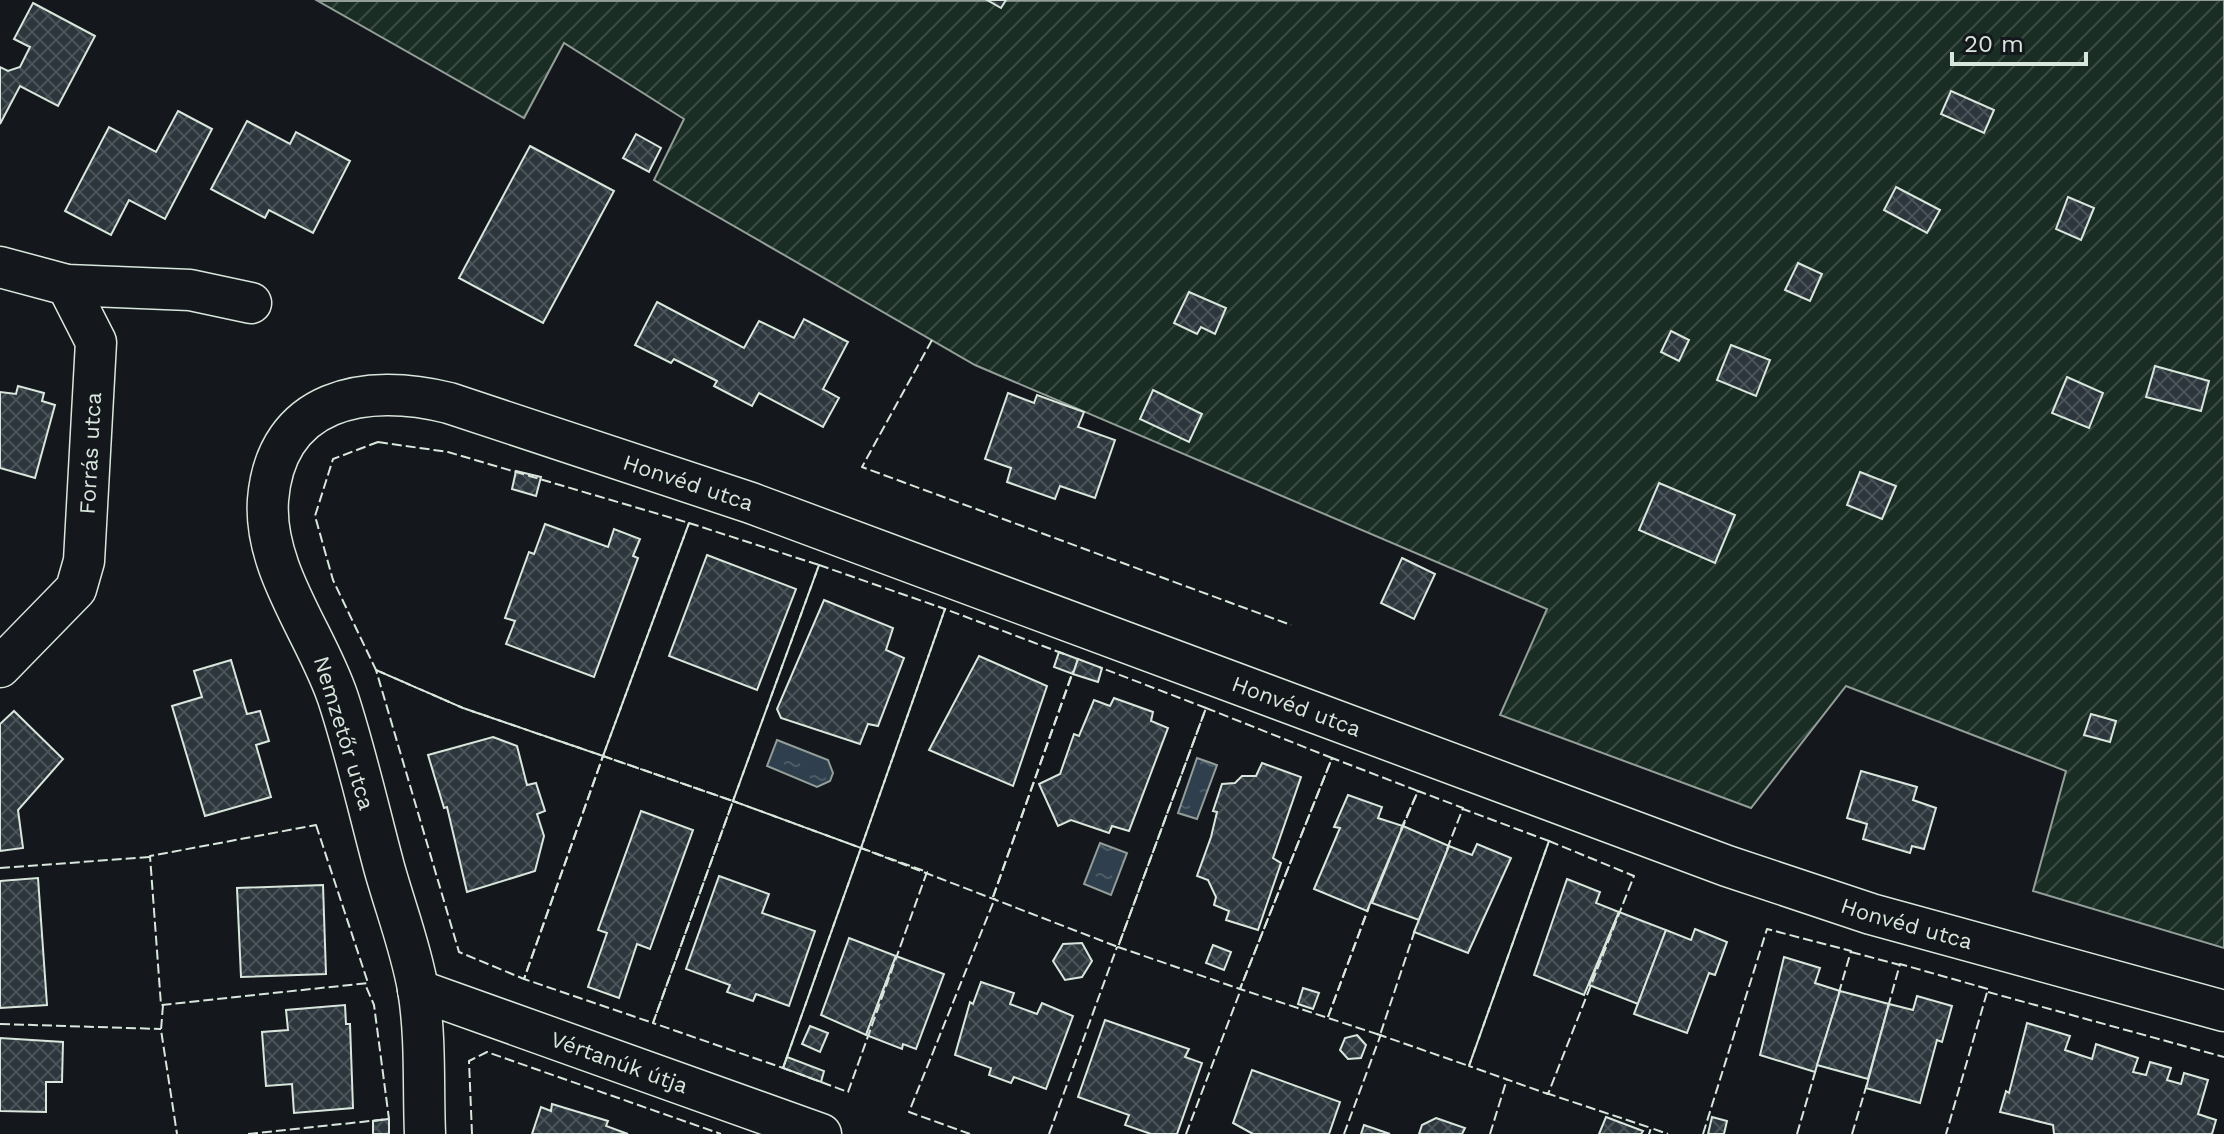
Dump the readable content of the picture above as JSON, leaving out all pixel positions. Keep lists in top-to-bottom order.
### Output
{
  "streets": {
    "street": [
      "Forrás utca",
      "Honvéd utca",
      "Nemzetőr utca",
      "Vértanúk útja"
    ]
  },
  "crossings": [
    ["Honvéd utca", "Nemzetőr utca"],
    ["Nemzetőr utca", "Vértanúk útja"]
  ],
  "scale_bar": "20 m"
}
